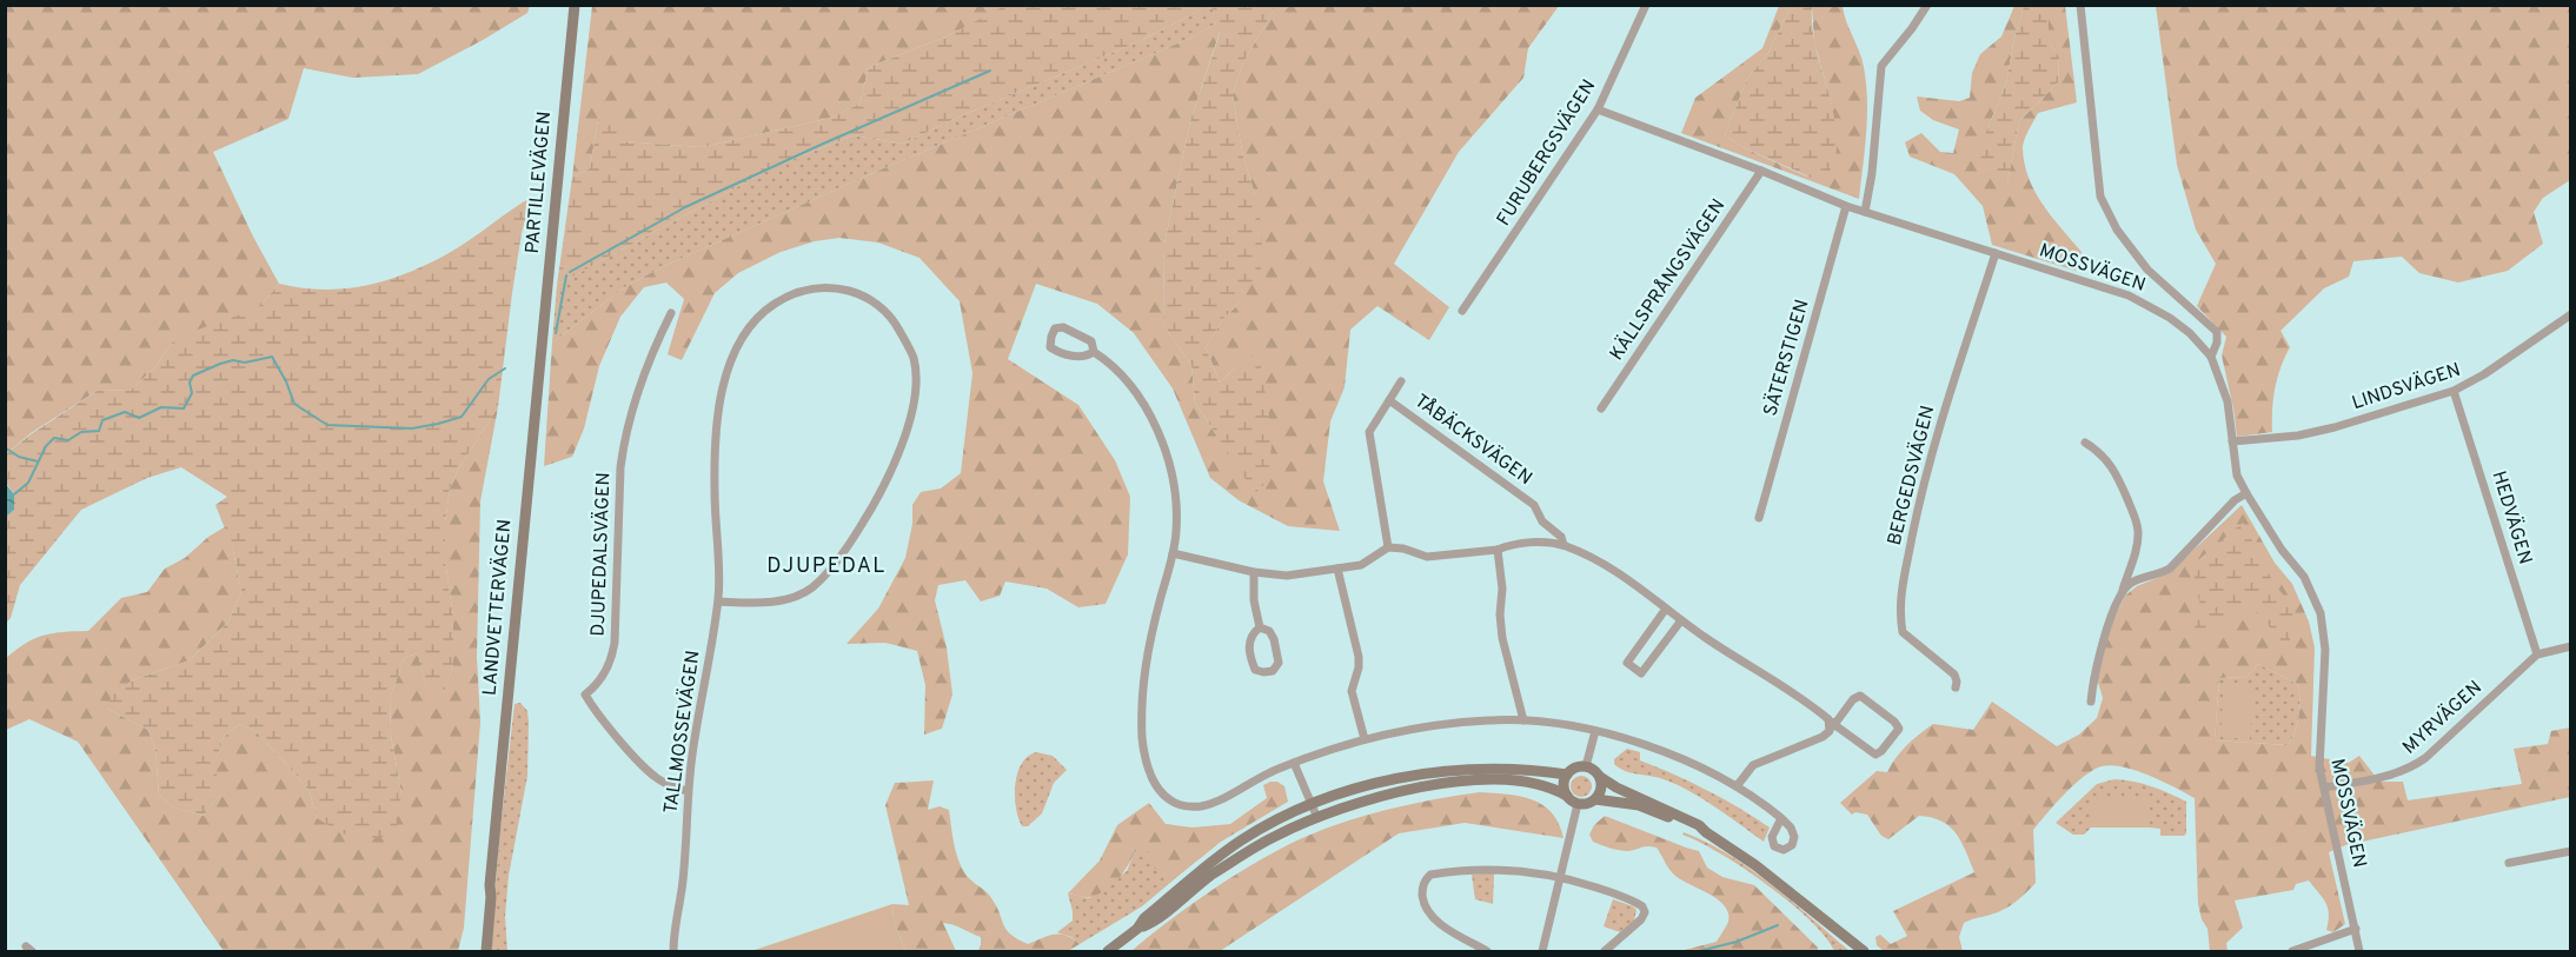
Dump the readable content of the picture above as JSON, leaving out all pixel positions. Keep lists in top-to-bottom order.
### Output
{
  "streets": {
    "street": [
      "FURUBERGSVÄGEN",
      "PARTILLEVÄGEN",
      "MOSSVÄGEN",
      "KÄLLSPRÅNGSVÄGEN",
      "SÄTERSTIGEN",
      "LINDSVÄGEN",
      "TÅBÄCKSVÄGEN",
      "BERGEDSVÄGEN",
      "HEDVÄGEN",
      "DJUPEDALSVÄGEN",
      "LANDVETTERVÄGEN",
      "MYRVÄGEN",
      "TALLMOSSEVÄGEN"
    ]
  },
  "crossings": [
    ["FURUBERGSVÄGEN", "MOSSVÄGEN"],
    ["PARTILLEVÄGEN", "LANDVETTERVÄGEN"],
    ["MOSSVÄGEN", "KÄLLSPRÅNGSVÄGEN"],
    ["MOSSVÄGEN", "SÄTERSTIGEN"],
    ["MOSSVÄGEN", "LINDSVÄGEN"],
    ["MOSSVÄGEN", "BERGEDSVÄGEN"],
    ["MOSSVÄGEN", "MYRVÄGEN"],
    ["LINDSVÄGEN", "HEDVÄGEN"],
    ["HEDVÄGEN", "MYRVÄGEN"],
    ["DJUPEDALSVÄGEN", "TALLMOSSEVÄGEN"]
  ],
  "districts": ["DJUPEDAL"]
}
